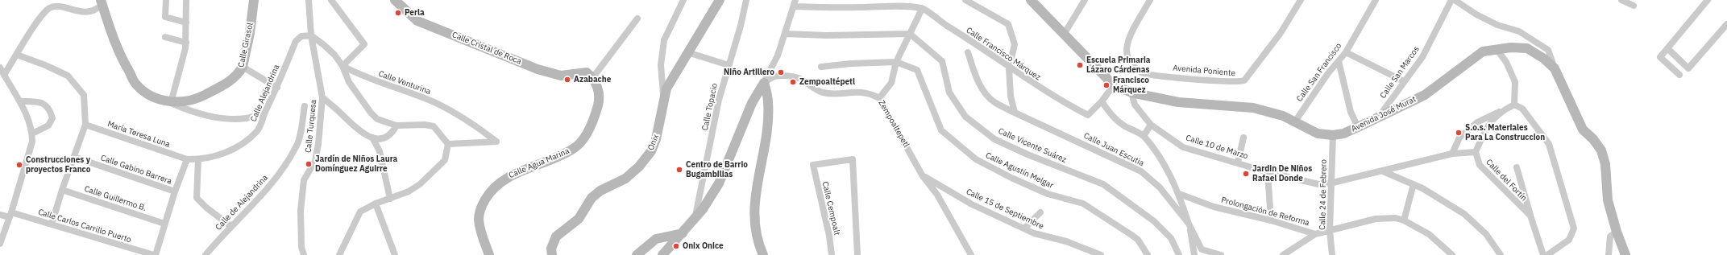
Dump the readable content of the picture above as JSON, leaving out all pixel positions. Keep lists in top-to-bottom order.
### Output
{
  "streets": {
    "street": [
      "Calle Girasol",
      "Calle Cristal de Roca",
      "Calle Francisco Márquez",
      "Avenida Poniente",
      "Calle San Francisco",
      "Calle San Marcos",
      "Calle Venturina",
      "Calle Alejandrina",
      "Calle Topacio",
      "Avenida José Murat",
      "Zempoaltepetl",
      "Calle Turquesa",
      "María Teresa Luna",
      "Onix",
      "Calle Vicente Suárez",
      "Calle 10 de Marzo",
      "Calle Juan Escutia",
      "Calle Agua Marina",
      "Calle Gabino Barrera",
      "Calle Agustín Melgar",
      "Calle del Fortín",
      "Calle 24 de Febrero",
      "Calle Guillermo B.",
      "Calle de Alejandrina",
      "Calle Cempoalt",
      "Calle 15 de Septiembre",
      "Prolongación de Reforma",
      "Calle Carlos Carrillo Puerto"
    ]
  },
  "crossings": [
    ["Calle Cristal de Roca", "Calle Agua Marina"],
    ["Calle Francisco Márquez", "Avenida José Murat"],
    ["Calle San Francisco", "Avenida José Murat"],
    ["Calle San Marcos", "Avenida José Murat"],
    ["Calle Venturina", "Calle Alejandrina"],
    ["Calle Venturina", "Calle Turquesa"],
    ["Calle Alejandrina", "Calle Turquesa"],
    ["Calle Alejandrina", "María Teresa Luna"],
    ["Avenida José Murat", "Calle 10 de Marzo"],
    ["Avenida José Murat", "Calle 24 de Febrero"],
    ["Zempoaltepetl", "Calle 15 de Septiembre"],
    ["Calle 10 de Marzo", "Calle del Fortín"],
    ["Calle 10 de Marzo", "Calle 24 de Febrero"],
    ["Calle 24 de Febrero", "Prolongación de Reforma"]
  ],
  "places": [
    "Perla",
    "Escuela Primaria Lázaro Cárdenas",
    "Niño Artillero",
    "Azabache",
    "Zempoaltépetl",
    "Francisco Márquez",
    "S.o.s. Materiales Para La Construccion",
    "Jardín de Niños Laura Domínguez Aguirre",
    "Construcciones y proyectos Franco",
    "Centro de Barrio Bugambilias",
    "Jardin De Niños Rafael Donde",
    "Onix Onice"
  ]
}
